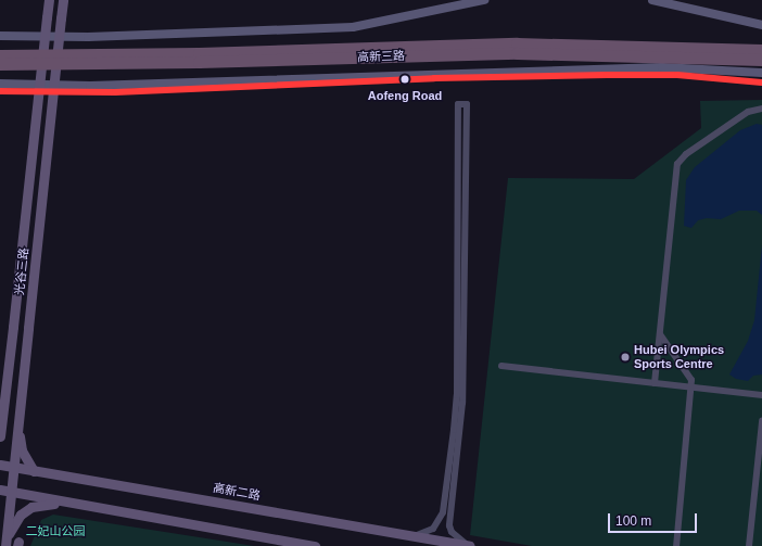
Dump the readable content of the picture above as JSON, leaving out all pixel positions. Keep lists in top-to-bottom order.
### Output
{
  "streets": {
    "highway": ["高新三路"],
    "main road": ["光谷三路", "高新二路"]
  },
  "crossings": [
    ["光谷三路", "高新二路"]
  ],
  "parks": ["二妃山公园"],
  "places": ["Aofeng Road", "Hubei Olympics Sports Centre"],
  "scale_bar": "100 m"
}
